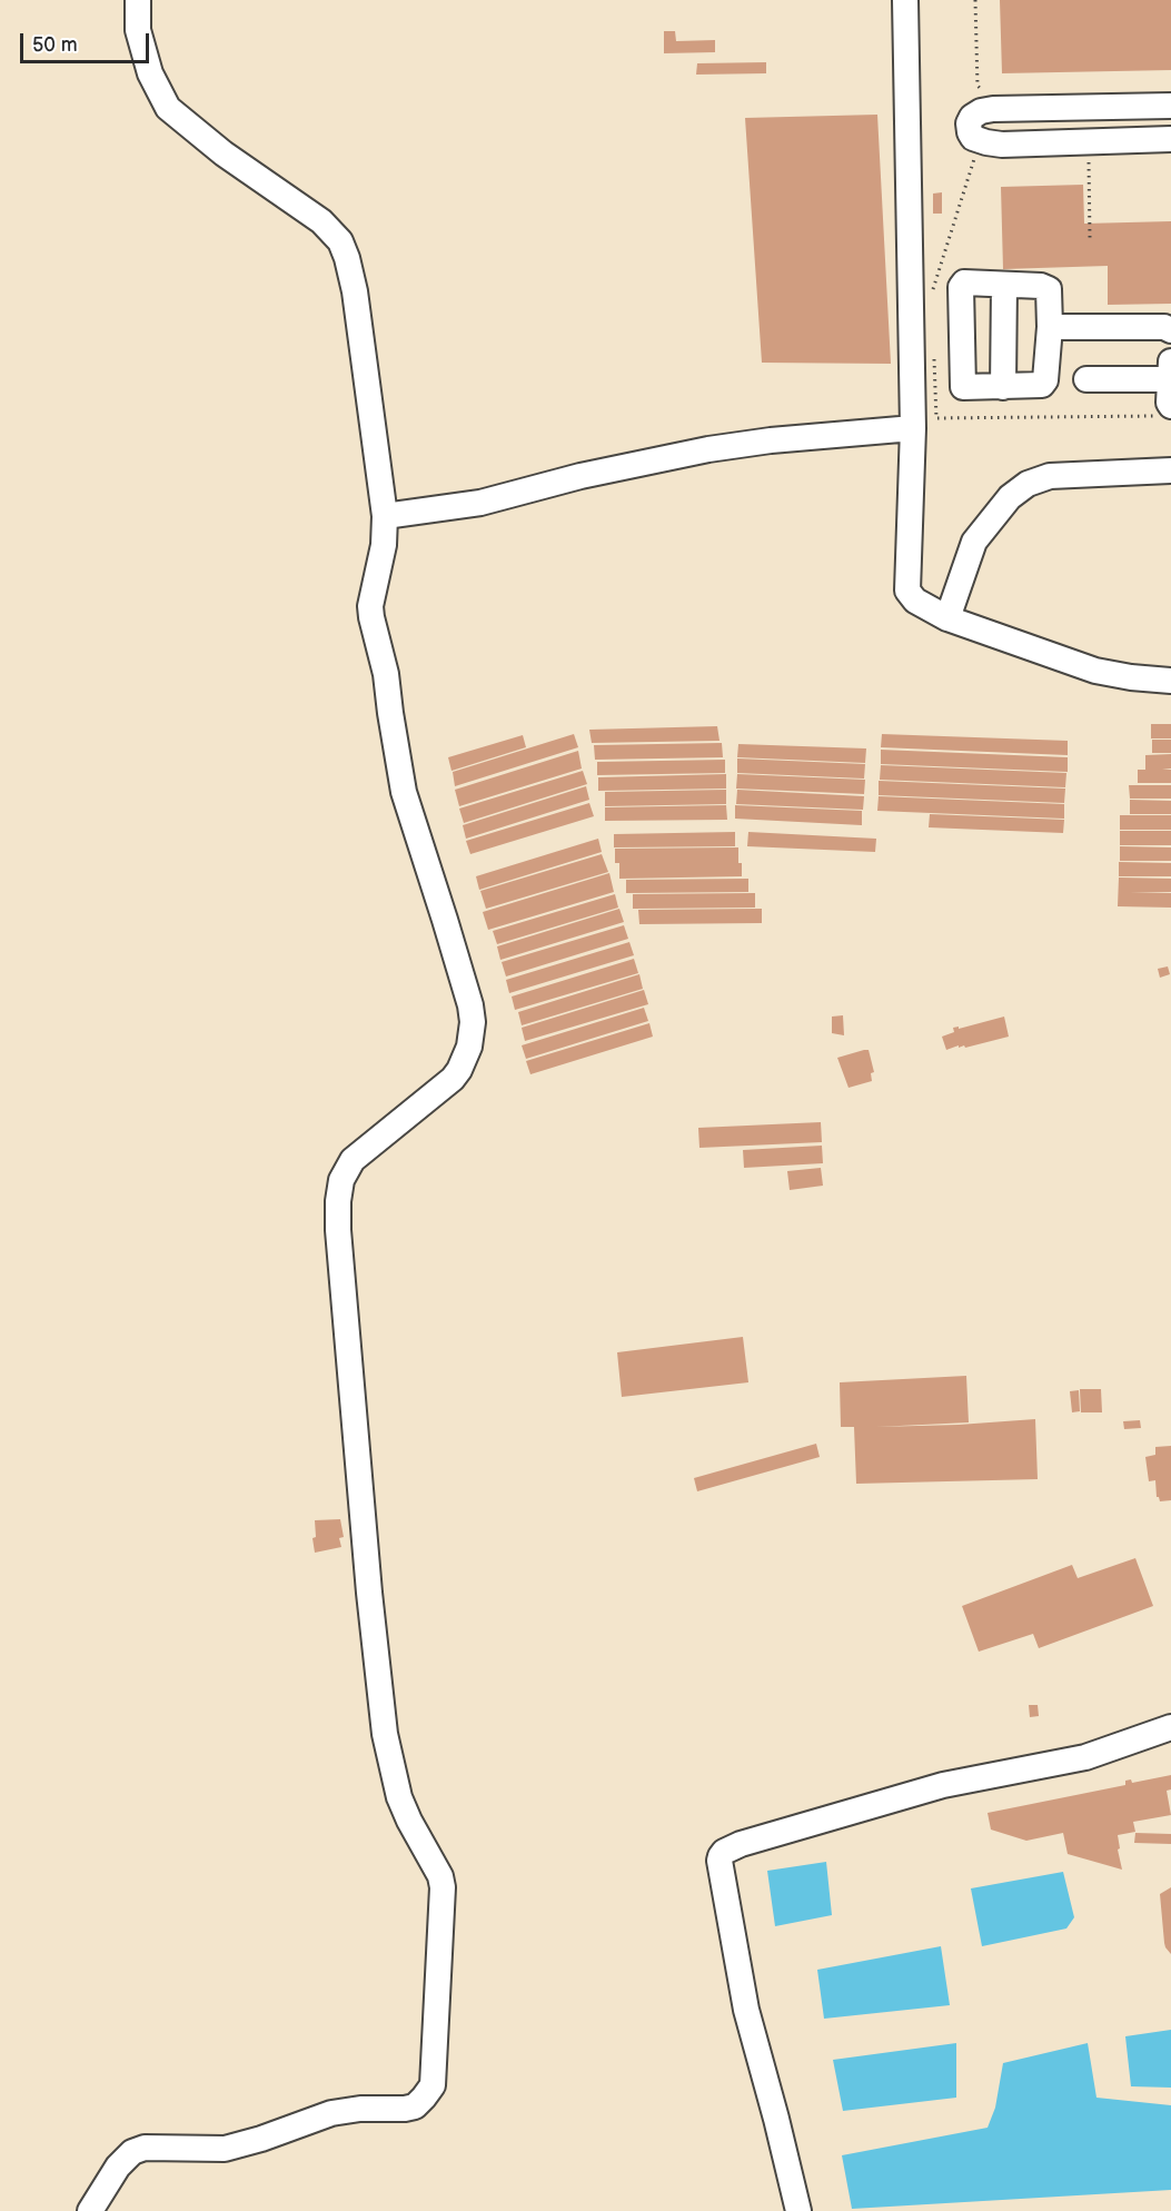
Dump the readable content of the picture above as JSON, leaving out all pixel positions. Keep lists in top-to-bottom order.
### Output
{
  "scale_bar": "50 m"
}
